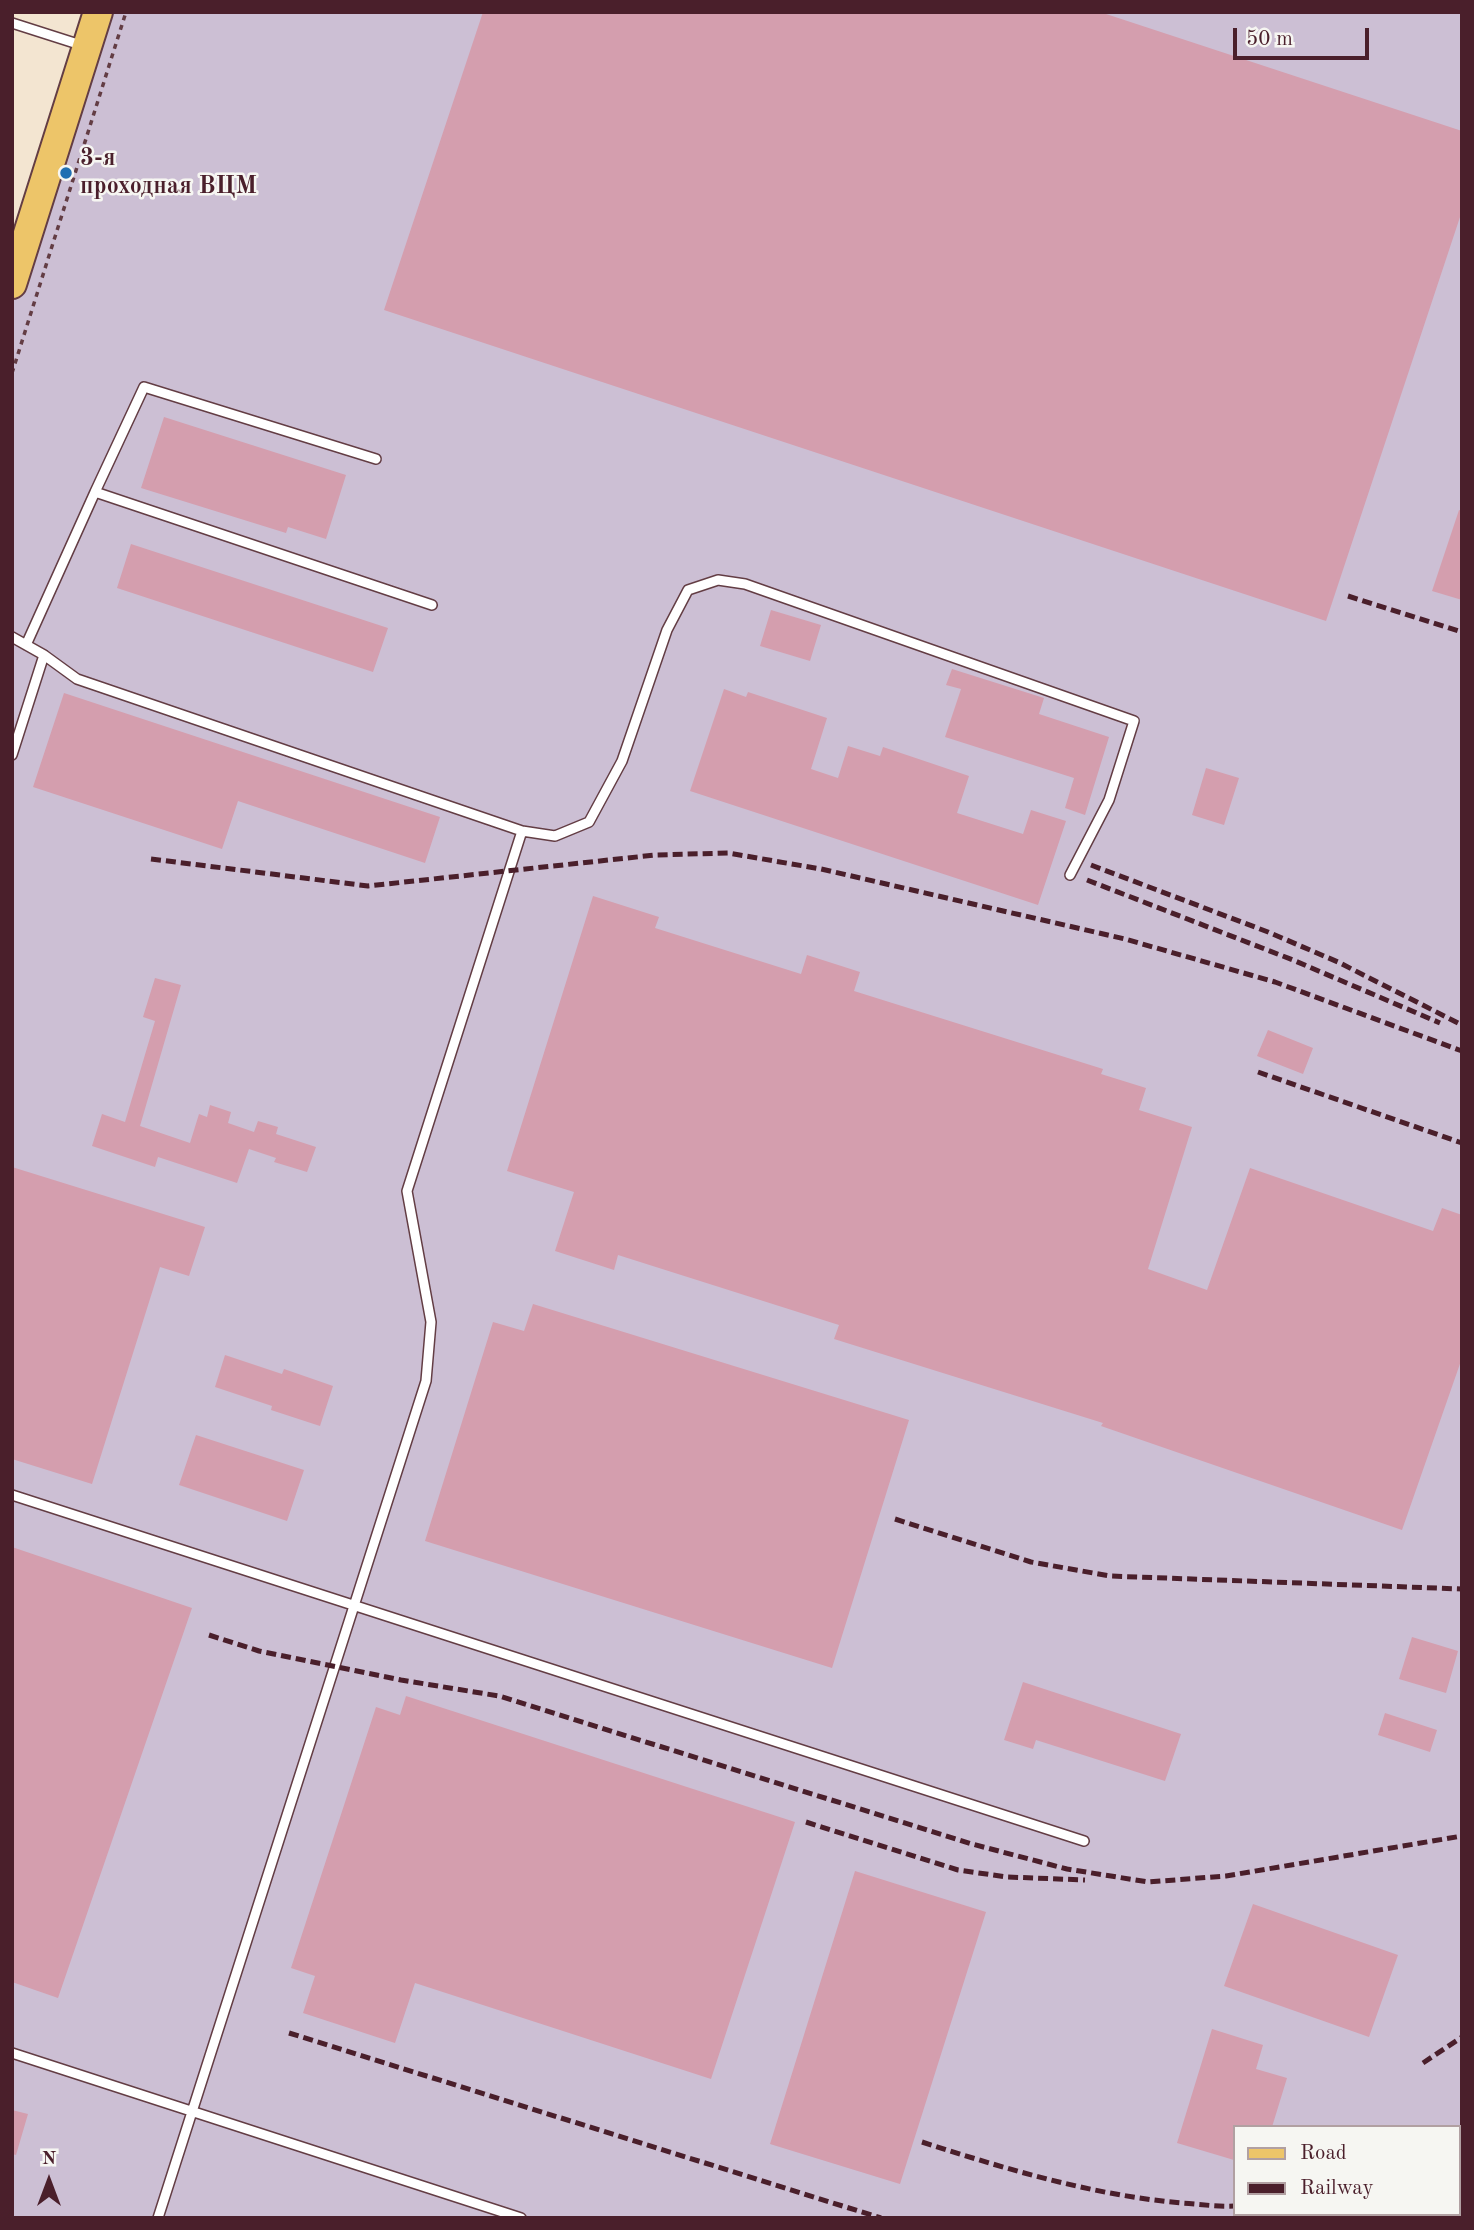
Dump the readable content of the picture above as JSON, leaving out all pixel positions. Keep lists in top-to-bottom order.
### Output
{
  "places": ["3-я проходная ВЦМ"],
  "legend": ["Road", "Railway"],
  "scale_bar": "50 m",
  "north": "top"
}
